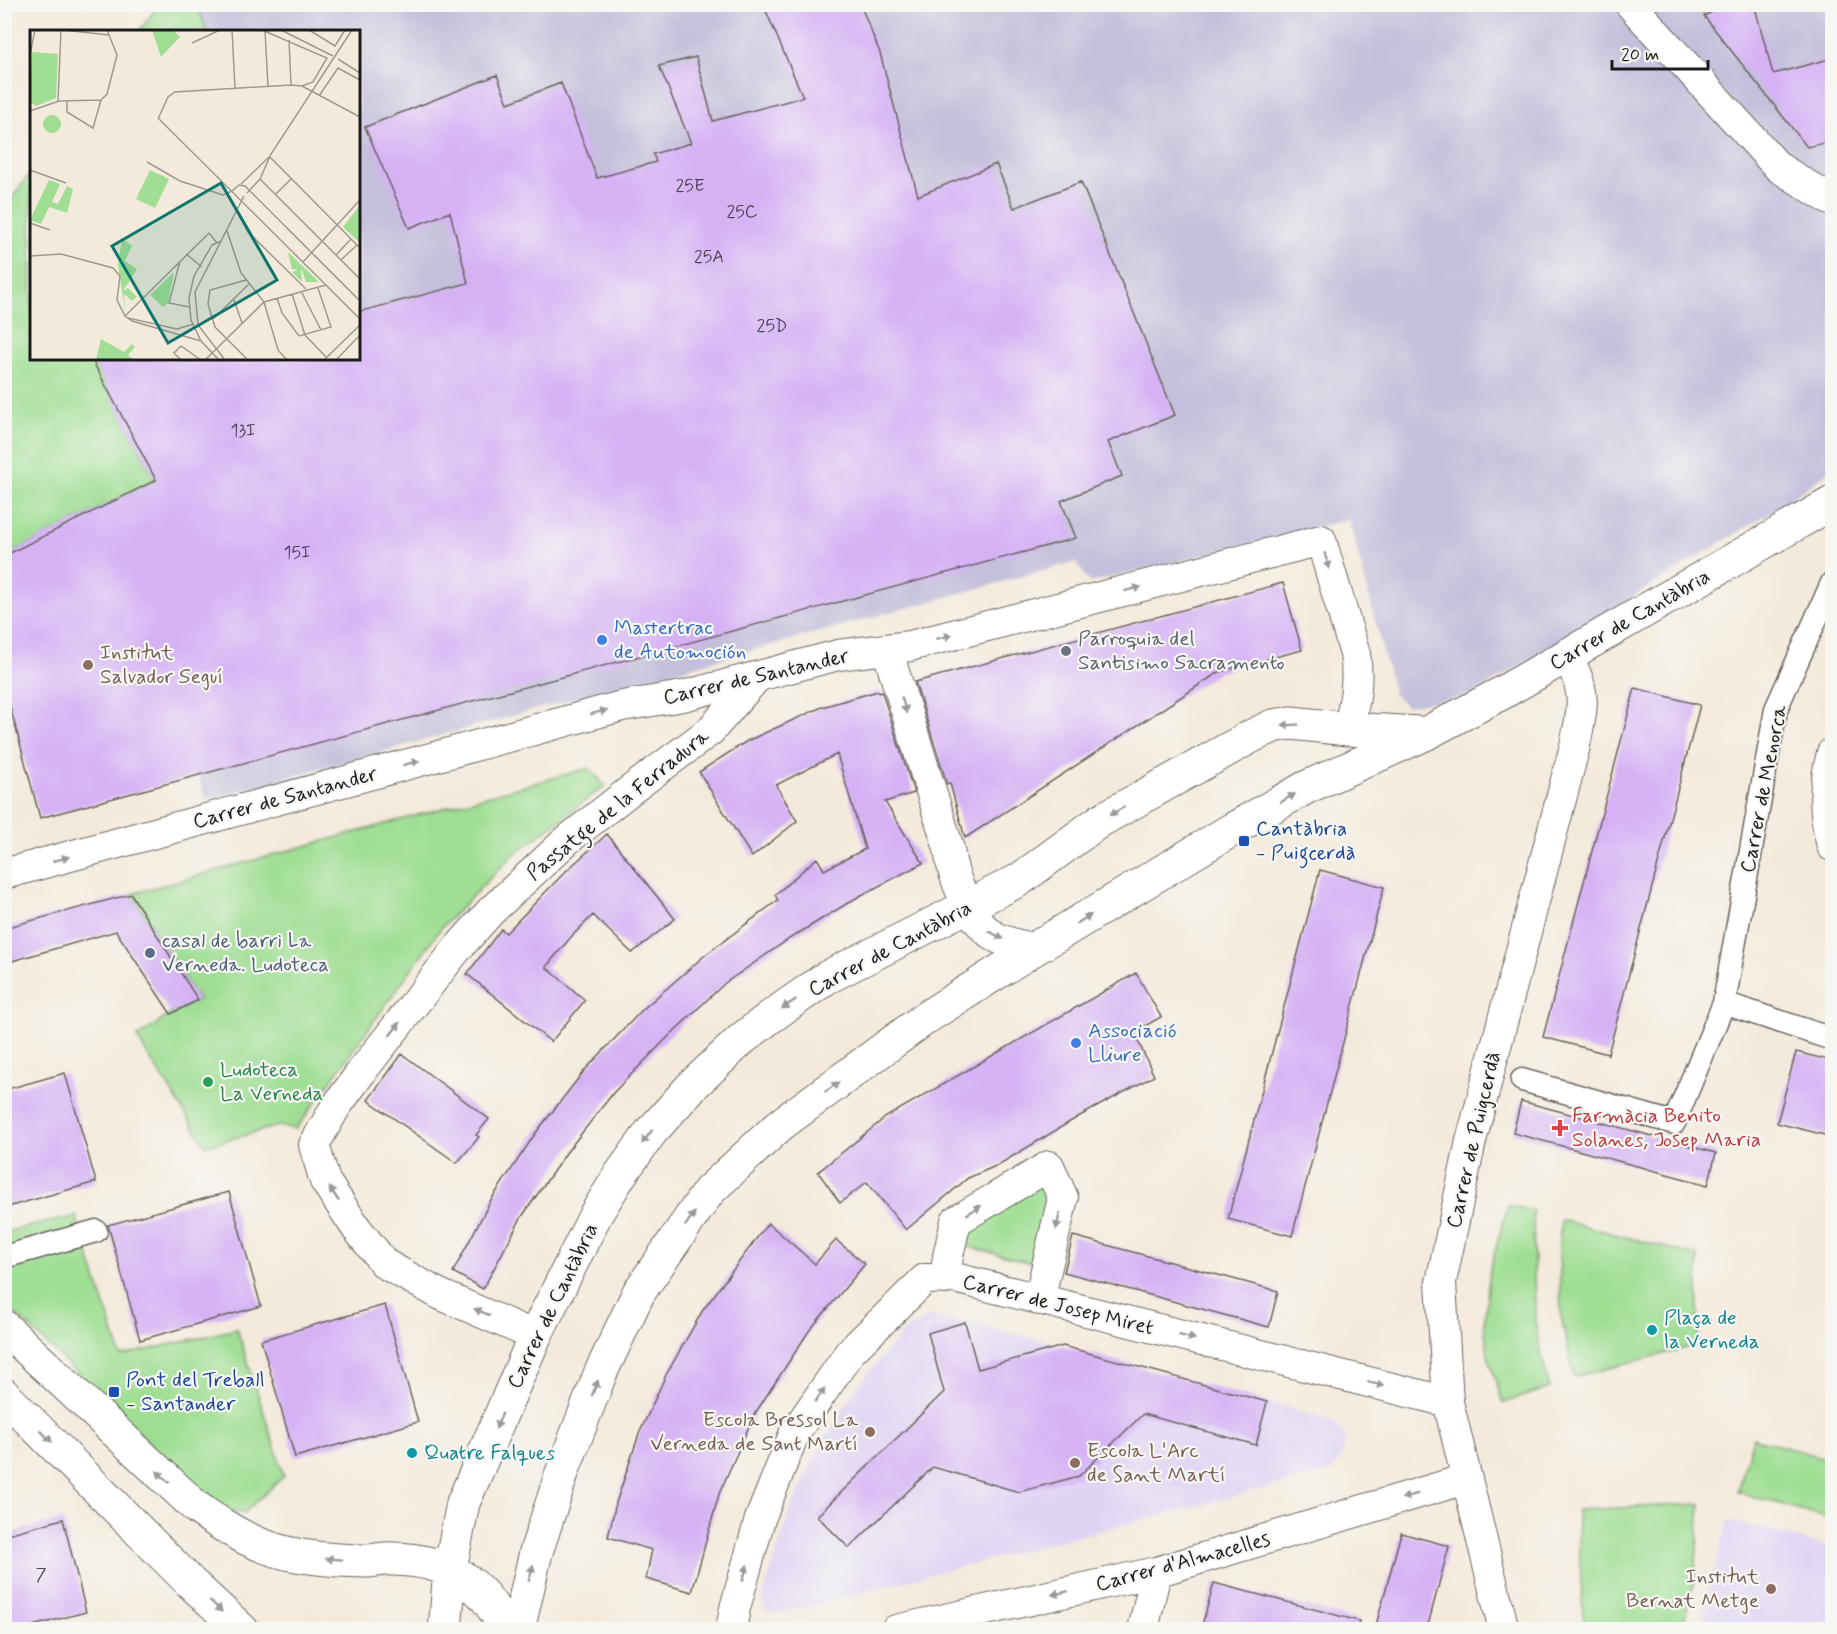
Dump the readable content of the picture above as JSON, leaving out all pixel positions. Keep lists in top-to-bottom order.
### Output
{
  "streets": {
    "street": [
      "Carrer de Cantàbria",
      "Carrer de Santander",
      "Carrer de Menorca",
      "Passatge de la Ferradura",
      "Carrer de Puigcerdà",
      "Carrer de Josep Miret",
      "Carrer d'Almacelles"
    ]
  },
  "crossings": [
    ["Carrer de Cantàbria", "Carrer de Santander"],
    ["Carrer de Cantàbria", "Passatge de la Ferradura"],
    ["Carrer de Cantàbria", "Carrer de Puigcerdà"],
    ["Carrer de Santander", "Passatge de la Ferradura"],
    ["Carrer de Puigcerdà", "Carrer de Josep Miret"],
    ["Carrer de Puigcerdà", "Carrer d'Almacelles"]
  ],
  "one_way": ["Carrer de Santander", "Carrer d'Almacelles"],
  "places": {
    "other": [
      "Mastertrac de Automoción",
      "Parroquia del Santisimo Sacramento",
      "Institut Salvador Seguí",
      "casal de barri La Verneda. Ludoteca",
      "Associació Lliure",
      "Ludoteca La Verneda",
      "Plaça de la Verneda",
      "Escola Bressol La Verneda de Sant Martí",
      "Quatre Falques",
      "Escola L'Arc de Sant Martí",
      "Institut Bernat Metge"
    ],
    "transit": ["Cantàbria - Puigcerdà", "Pont del Treball - Santander"],
    "health": ["Farmàcia Benito Solanes, Josep Maria"]
  },
  "house_numbers": [
    "25E",
    "25C",
    "25A",
    "25D",
    "13I",
    "15I",
    "7"
  ],
  "scale_bar": "20 m"
}
